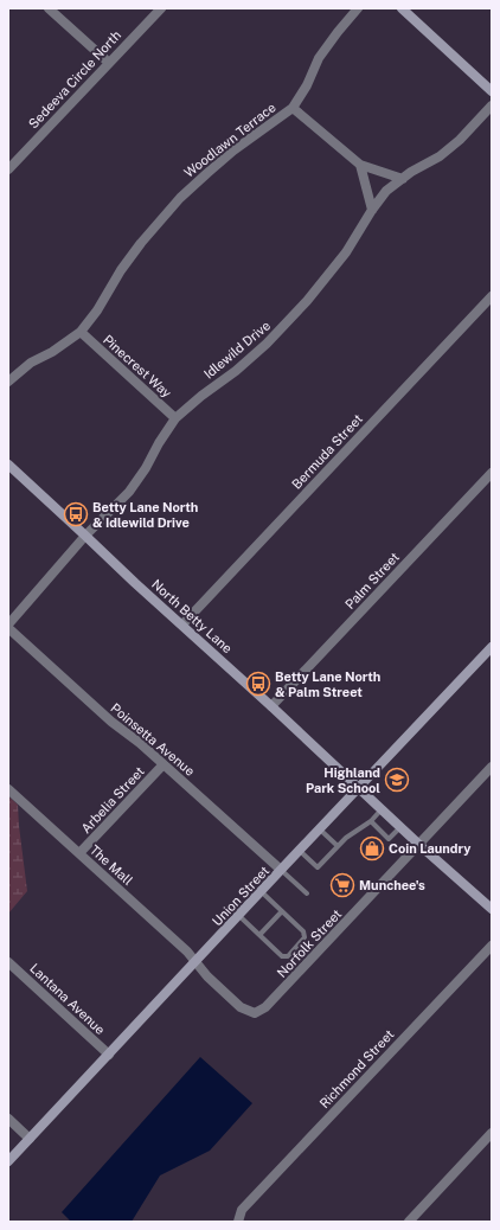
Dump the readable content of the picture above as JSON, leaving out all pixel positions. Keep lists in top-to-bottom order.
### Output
{
  "streets": {
    "street": [
      "Sedeeva Circle North",
      "Woodlawn Terrace",
      "Idlewild Drive",
      "Pinecrest Way",
      "Bermuda Street",
      "Palm Street",
      "North Betty Lane",
      "Poinsetta Avenue",
      "Arbelia Street",
      "The Mall",
      "Union Street",
      "Norfolk Street",
      "Lantana Avenue",
      "Richmond Street"
    ]
  },
  "crossings": [
    ["Woodlawn Terrace", "Pinecrest Way"],
    ["Idlewild Drive", "Pinecrest Way"],
    ["Idlewild Drive", "North Betty Lane"],
    ["Bermuda Street", "North Betty Lane"],
    ["Palm Street", "North Betty Lane"],
    ["North Betty Lane", "Union Street"],
    ["North Betty Lane", "Norfolk Street"],
    ["Poinsetta Avenue", "Arbelia Street"],
    ["Poinsetta Avenue", "Union Street"],
    ["Arbelia Street", "The Mall"],
    ["The Mall", "Union Street"],
    ["The Mall", "Norfolk Street"],
    ["Union Street", "Norfolk Street"],
    ["Union Street", "Lantana Avenue"]
  ],
  "places": {
    "bus stop": ["Betty Lane North & Idlewild Drive", "Betty Lane North & Palm Street"],
    "school or university": ["Highland Park School"],
    "shop": ["Coin Laundry"],
    "supermarket": ["Munchee's"]
  }
}
